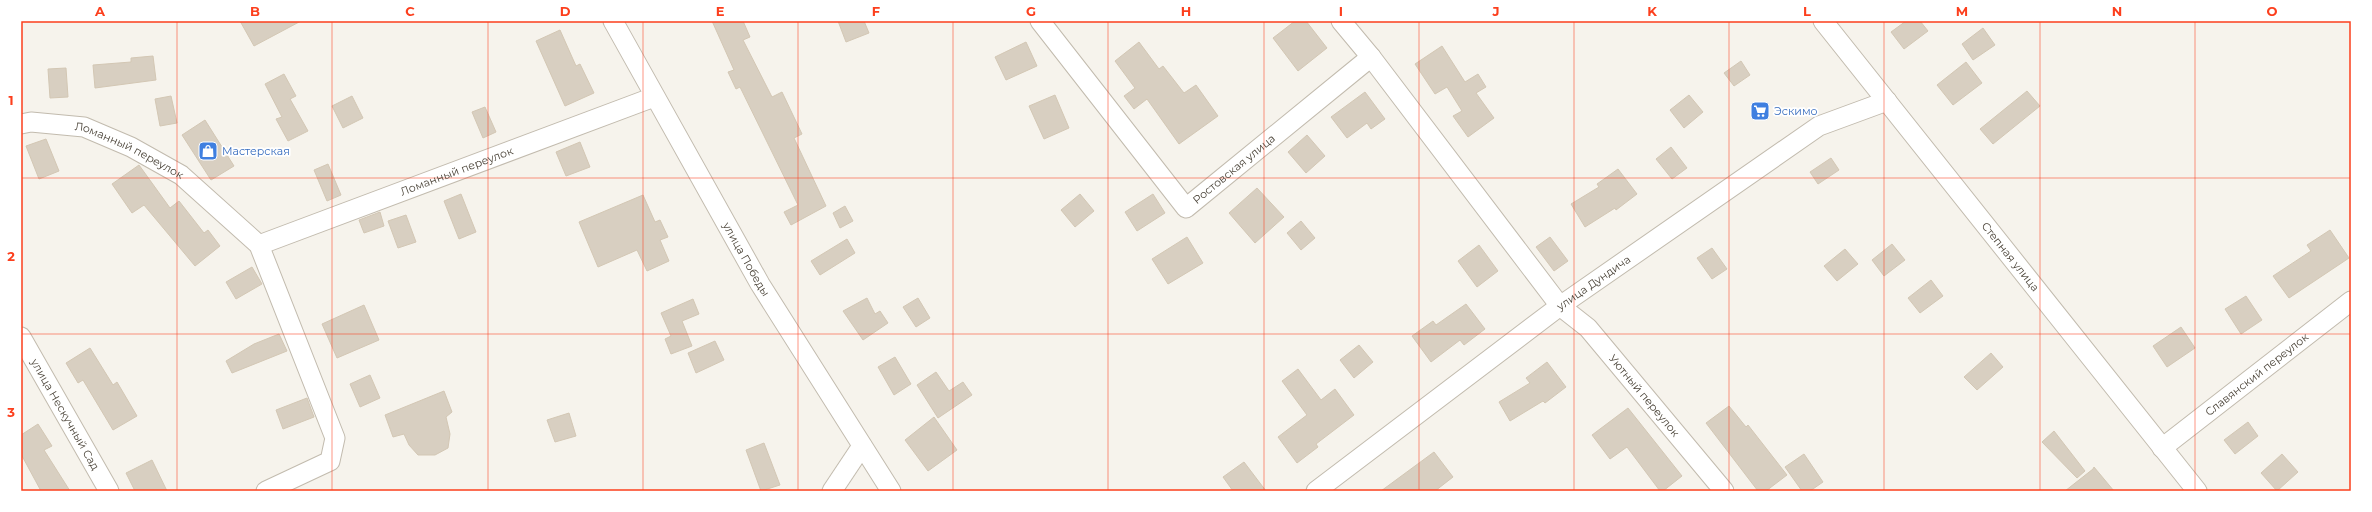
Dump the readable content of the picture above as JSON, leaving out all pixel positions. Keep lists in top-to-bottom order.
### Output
{
  "streets": {
    "street": [
      "Ломанный переулок",
      "Ростовская улица",
      "Степная улица",
      "улица Победы",
      "улица Дундича",
      "Славянский переулок",
      "Уютный переулок",
      "улица Нескучный Сад"
    ]
  },
  "crossings": [
    ["Ломанный переулок", "улица Победы"],
    ["Степная улица", "улица Дундича"],
    ["Степная улица", "Славянский переулок"],
    ["улица Дундича", "Уютный переулок"]
  ],
  "places": {
    "supermarket": ["Эскимо"],
    "shop": ["Мастерская"]
  },
  "grid": {
    "columns": [
      "A",
      "B",
      "C",
      "D",
      "E",
      "F",
      "G",
      "H",
      "I",
      "J",
      "K",
      "L",
      "M",
      "N",
      "O"
    ],
    "rows": ["1", "2", "3"]
  }
}
